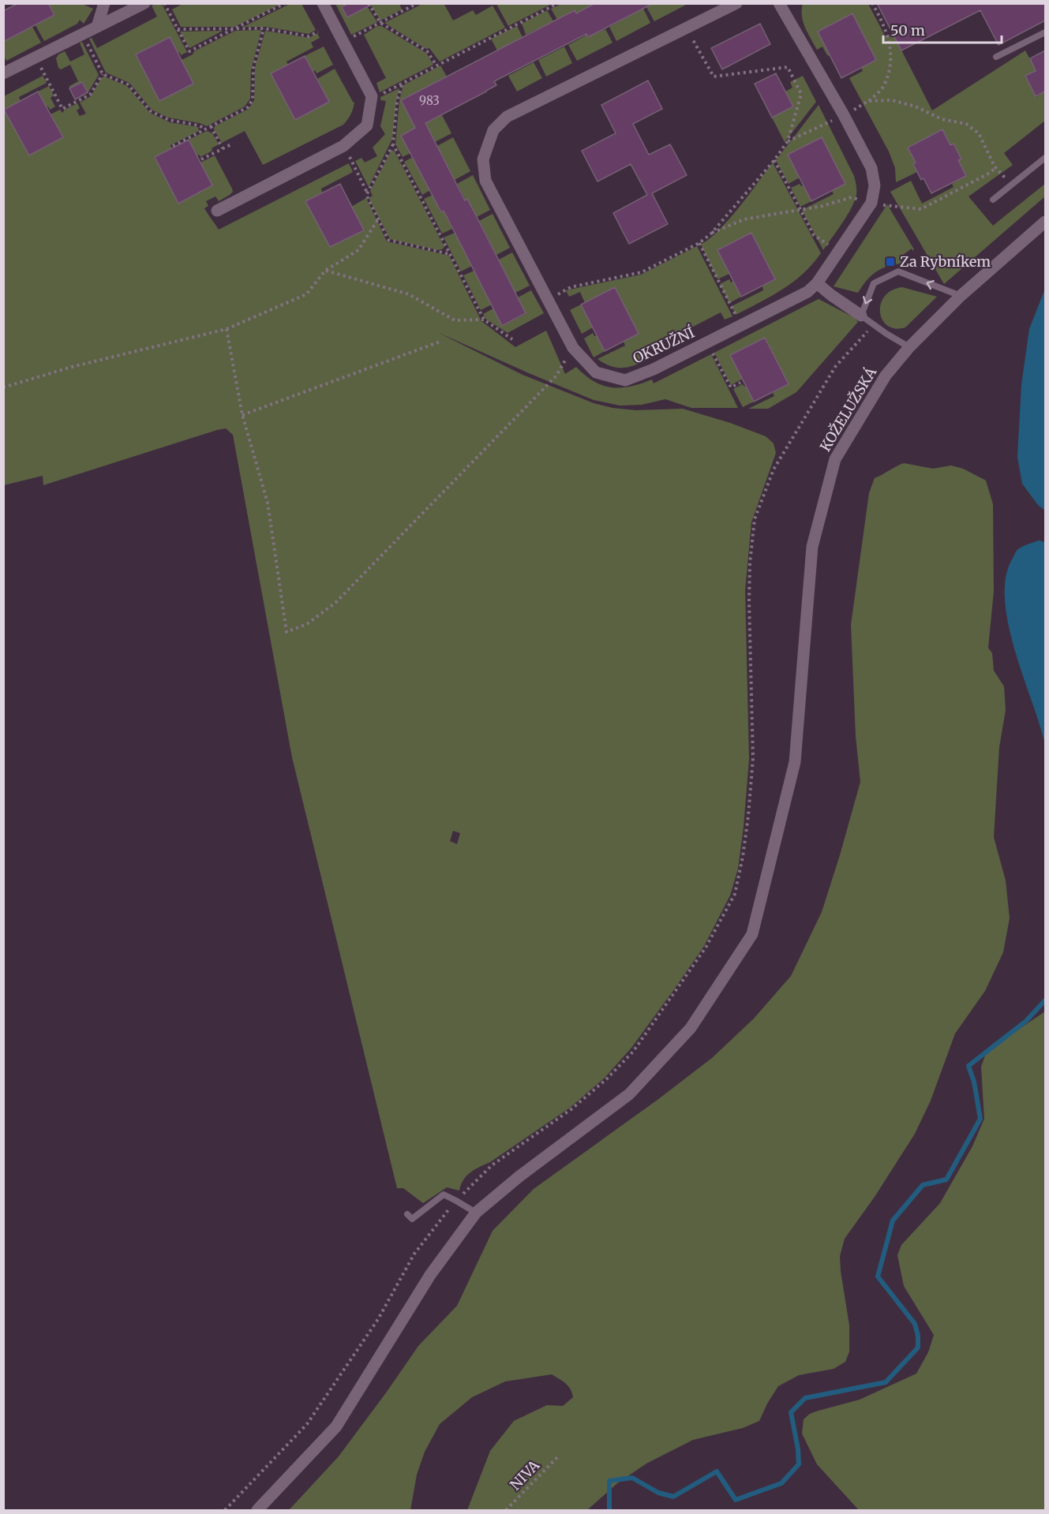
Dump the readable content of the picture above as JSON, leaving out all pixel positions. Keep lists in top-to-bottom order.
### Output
{
  "streets": {
    "street": ["OKRUŽNÍ", "KOŽELUŽSKÁ"],
    "path": ["NIVA"]
  },
  "places": {
    "transit": ["Za Rybníkem"]
  },
  "house_numbers": ["983"],
  "scale_bar": "50 m"
}
